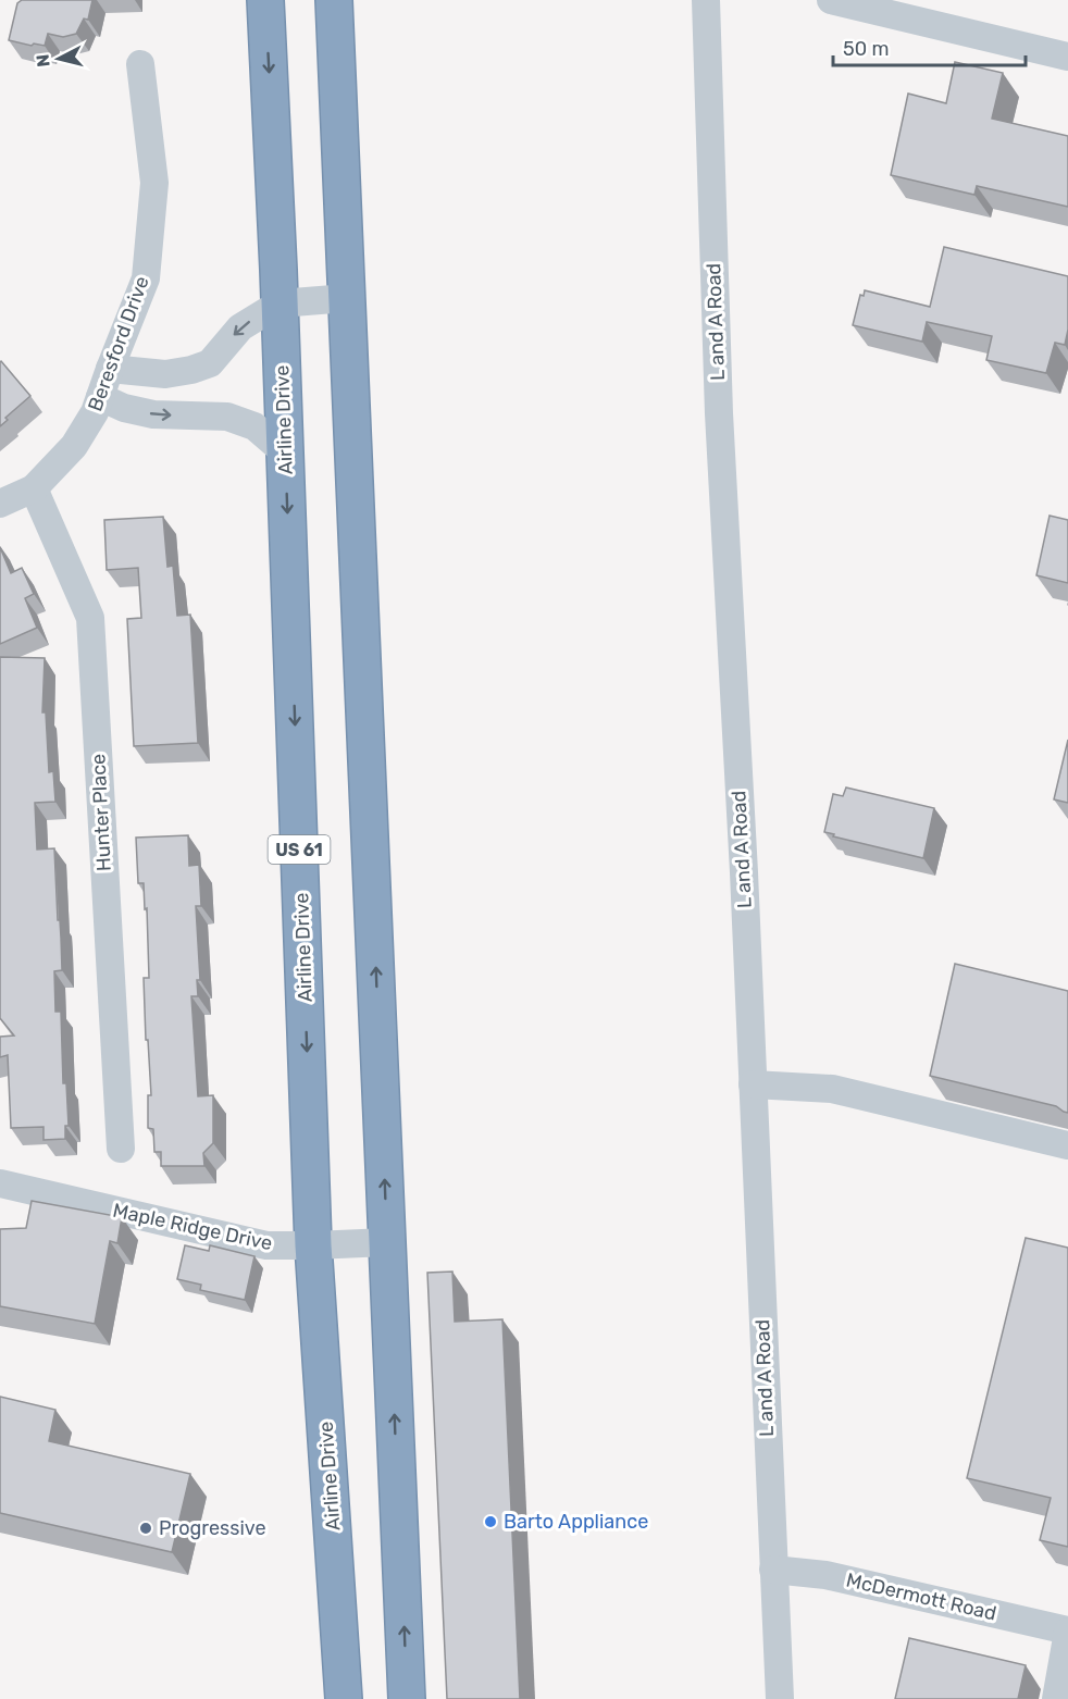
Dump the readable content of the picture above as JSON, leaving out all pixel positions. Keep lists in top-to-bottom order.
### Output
{
  "streets": {
    "highway": ["Airline Drive", "US 61"],
    "street": [
      "L and A Road",
      "Beresford Drive",
      "Hunter Place",
      "Maple Ridge Drive",
      "McDermott Road"
    ]
  },
  "crossings": [
    ["L and A Road", "McDermott Road"],
    ["Beresford Drive", "Hunter Place"],
    ["Airline Drive", "Maple Ridge Drive"]
  ],
  "places": ["Barto Appliance", "Progressive"],
  "scale_bar": "50 m",
  "north": "left"
}
